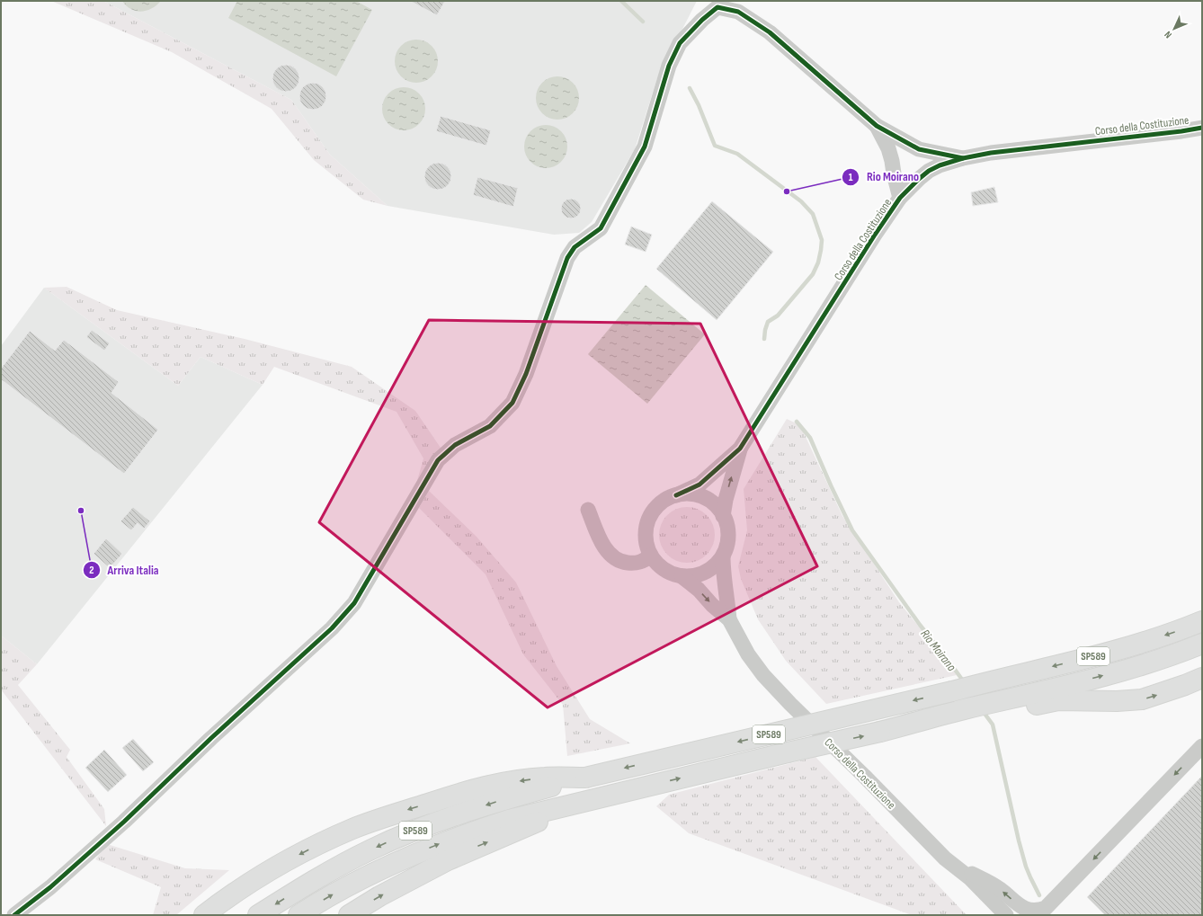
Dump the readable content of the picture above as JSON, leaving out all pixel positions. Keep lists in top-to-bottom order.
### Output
{
  "streets": {
    "main road": ["SP589"],
    "street": ["Corso della Costituzione"]
  },
  "water": ["Rio Moirano"],
  "places": ["Rio Moirano", "Arriva Italia"],
  "north": "bottom left"
}
